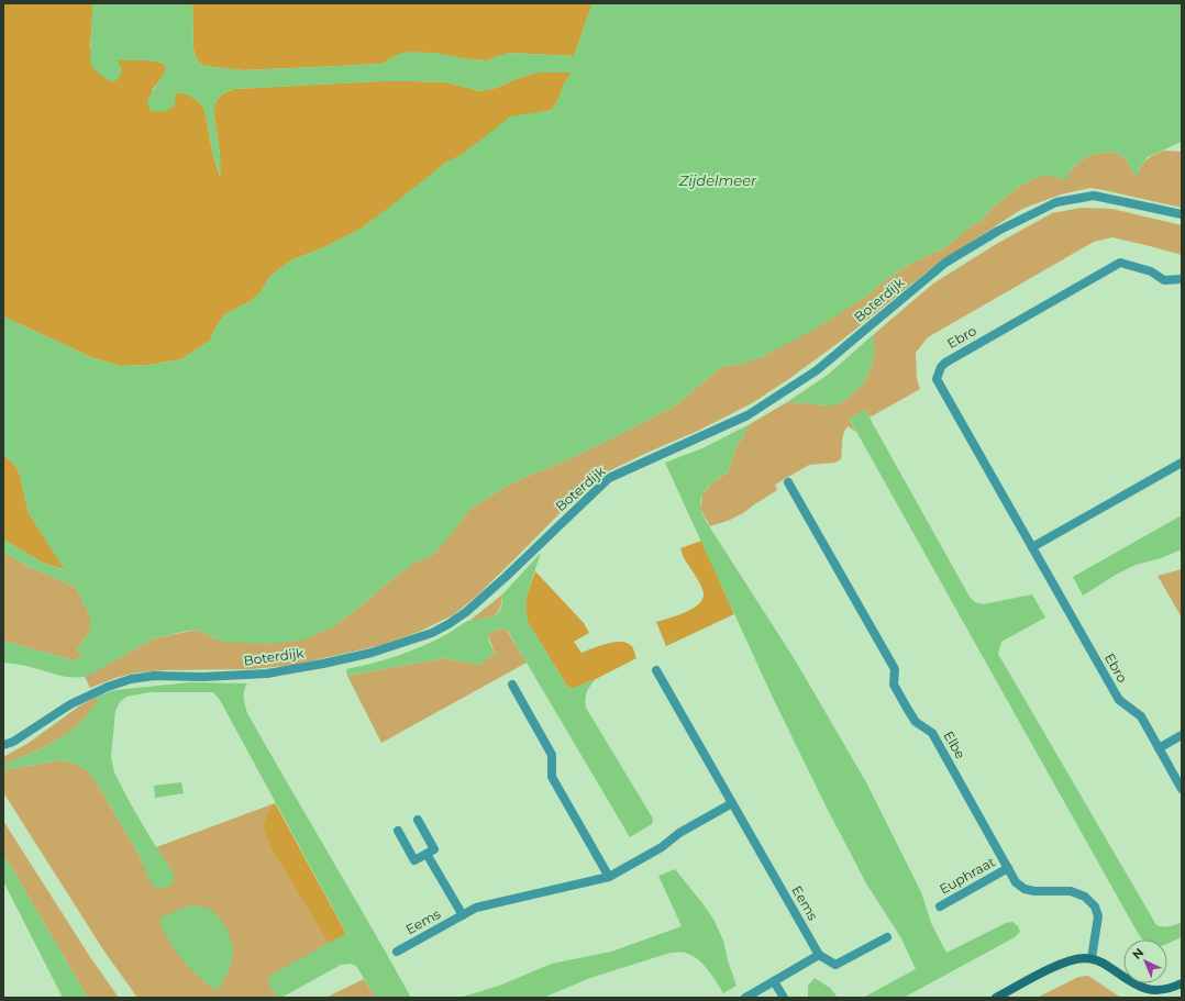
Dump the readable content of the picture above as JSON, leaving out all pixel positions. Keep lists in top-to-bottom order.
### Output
{
  "streets": {
    "street": [
      "Boterdijk",
      "Ebro",
      "Elbe",
      "Euphraat",
      "Eems"
    ]
  },
  "crossings": [
    ["Elbe", "Euphraat"]
  ],
  "water": ["Zijdelmeer"],
  "north": "top left"
}
